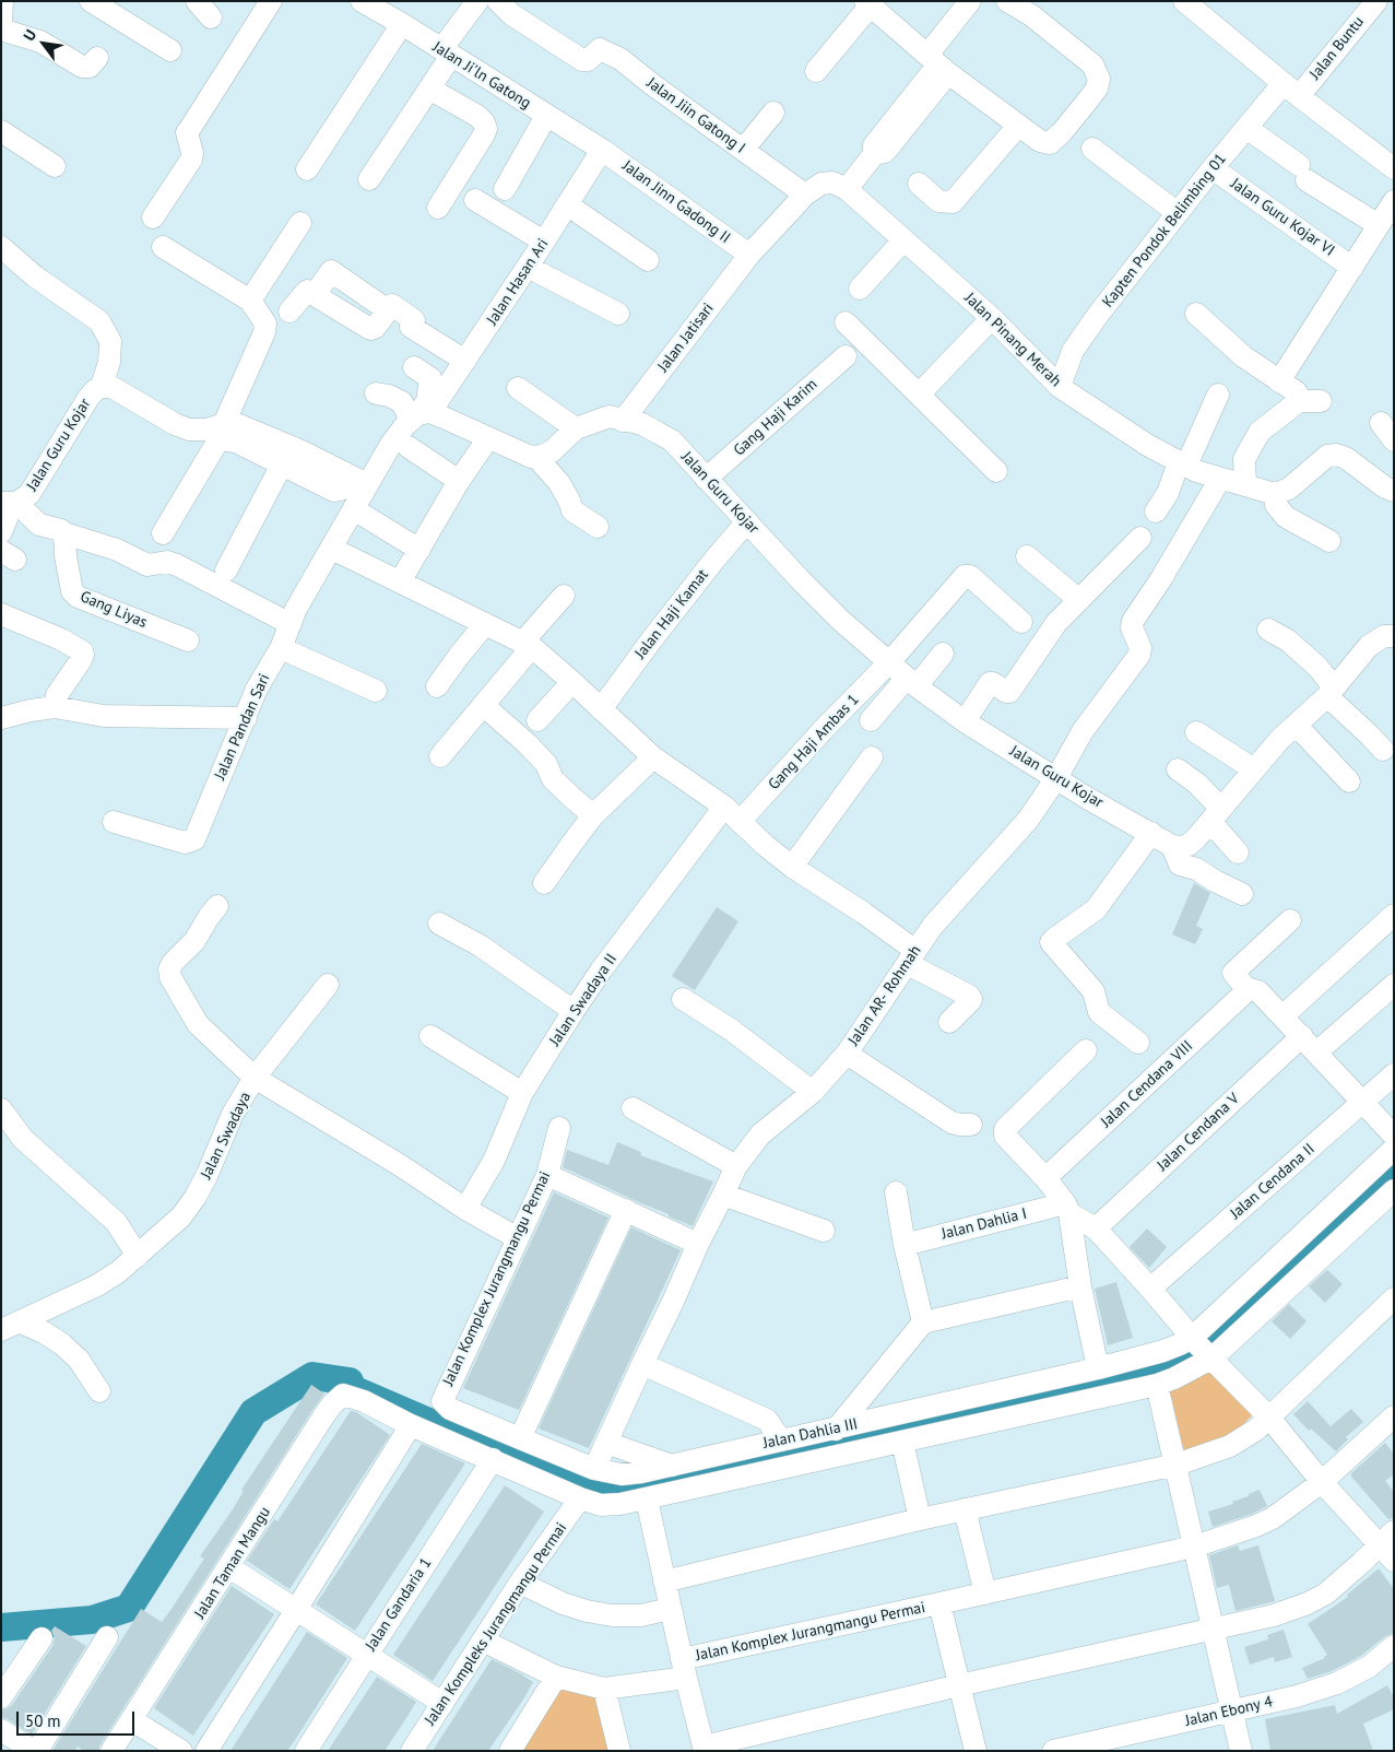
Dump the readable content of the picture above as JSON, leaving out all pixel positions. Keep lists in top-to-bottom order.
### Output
{
  "streets": {
    "street": [
      "Jalan Buntu",
      "Jalan Ji'ln Gatong",
      "Jalan Jiin Gatong I",
      "Jalan Jinn Gadong II",
      "Jalan Guru Kojar VI",
      "Kapten Pondok Belimbing 01",
      "Jalan Hasan Ari",
      "Jalan Jatisari",
      "Jalan Pinang Merah",
      "Gang Haji Karim",
      "Jalan Guru Kojar",
      "Gang Liyas",
      "Jalan Haji Kamat",
      "Jalan Pandan Sari",
      "Gang Haji Ambas 1",
      "Jalan AR- Rohmah",
      "Jalan Swadaya II",
      "Jalan Cendana VIII",
      "Jalan Cendana V",
      "Jalan Swadaya",
      "Jalan Cendana II",
      "Jalan Dahlia I",
      "Jalan Komplex Jurangmangu Permai",
      "Jalan Dahlia III",
      "Jalan Taman Mangu",
      "Jalan Gandaria 1",
      "Jalan Kompleks Jurangmangu Permai",
      "Jalan Ebony 4"
    ]
  },
  "crossings": [
    ["Jalan Buntu", "Kapten Pondok Belimbing 01"],
    ["Jalan Ji'ln Gatong", "Jalan Jinn Gadong II"],
    ["Jalan Ji'ln Gatong", "Jalan Hasan Ari"],
    ["Jalan Jinn Gadong II", "Jalan Hasan Ari"],
    ["Jalan Jinn Gadong II", "Jalan Jatisari"],
    ["Jalan Guru Kojar VI", "Kapten Pondok Belimbing 01"],
    ["Kapten Pondok Belimbing 01", "Jalan Pinang Merah"],
    ["Jalan Jatisari", "Jalan Guru Kojar"],
    ["Jalan Pinang Merah", "Jalan AR- Rohmah"],
    ["Gang Haji Karim", "Jalan Guru Kojar"],
    ["Jalan Guru Kojar", "Jalan Haji Kamat"],
    ["Jalan Guru Kojar", "Jalan Pandan Sari"],
    ["Jalan Guru Kojar", "Gang Haji Ambas 1"],
    ["Jalan Guru Kojar", "Jalan AR- Rohmah"],
    ["Jalan Swadaya II", "Jalan Swadaya"],
    ["Jalan Swadaya", "Jalan Komplex Jurangmangu Permai"],
    ["Jalan Komplex Jurangmangu Permai", "Jalan Dahlia III"]
  ],
  "scale_bar": "50 m",
  "north": "top left"
}
